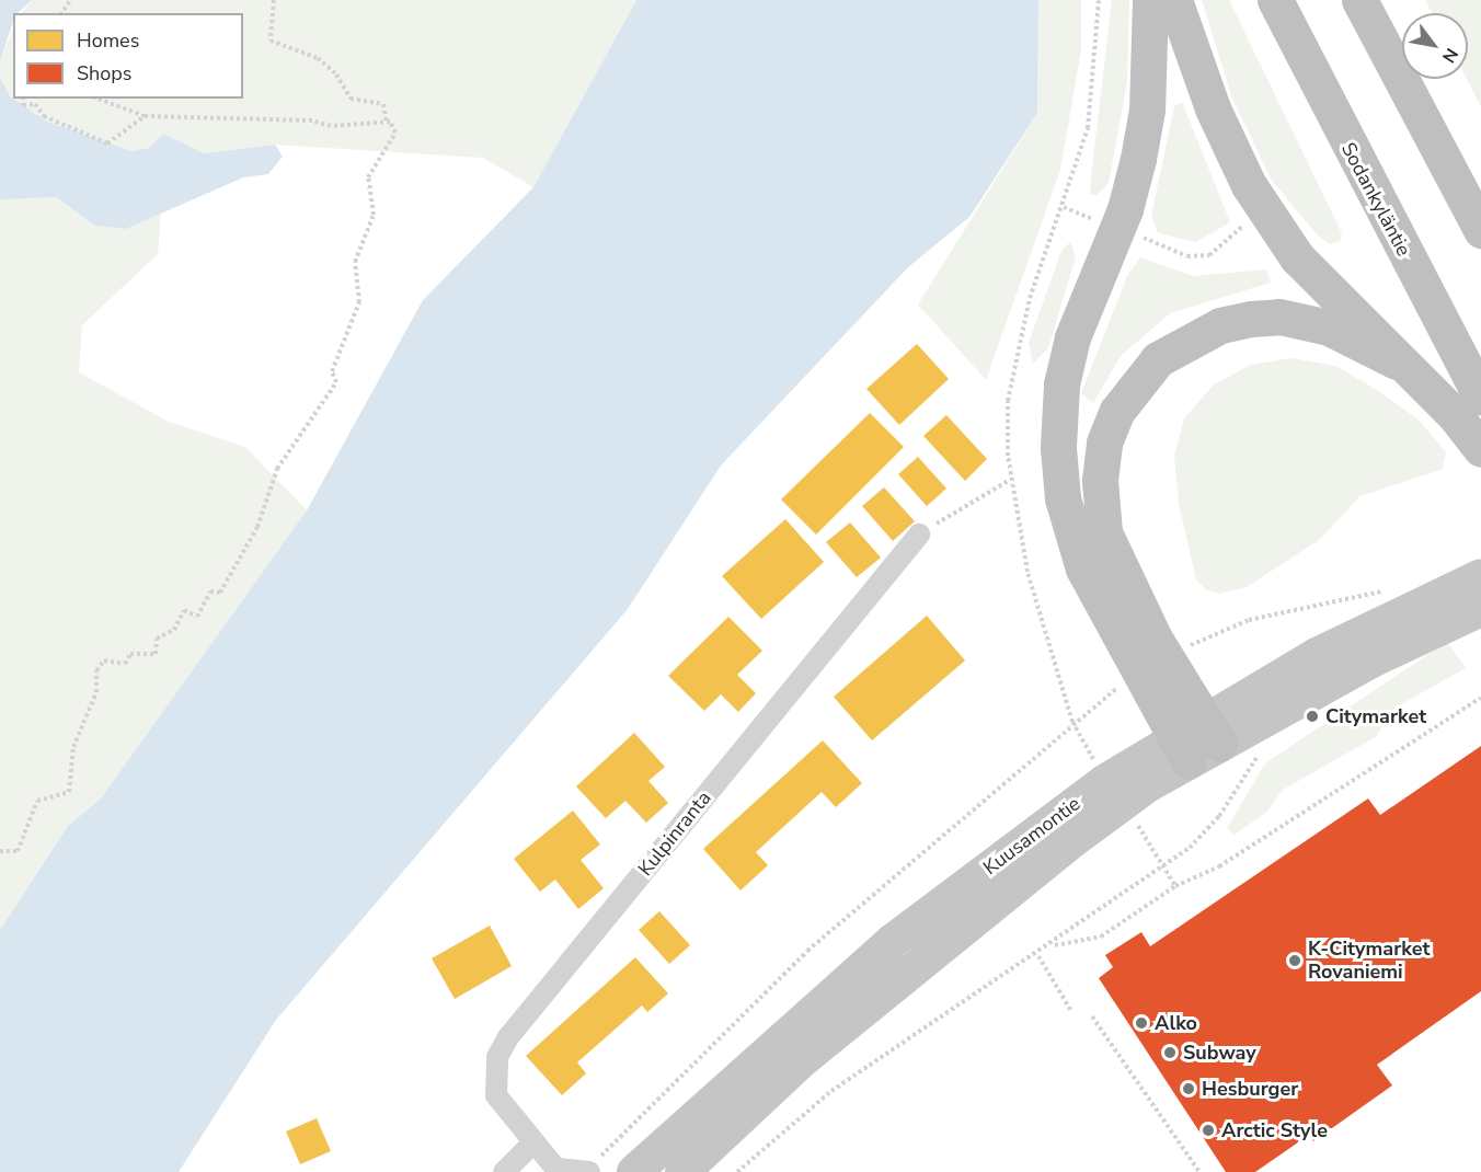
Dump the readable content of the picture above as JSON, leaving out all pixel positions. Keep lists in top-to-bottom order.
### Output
{
  "streets": {
    "highway": ["Sodankyläntie"],
    "main road": ["Kuusamontie"],
    "street": ["Kulpinranta"]
  },
  "places": [
    "Citymarket",
    "K-Citymarket Rovaniemi",
    "Alko",
    "Subway",
    "Hesburger",
    "Arctic Style"
  ],
  "legend": ["Homes", "Shops"],
  "north": "bottom right"
}
